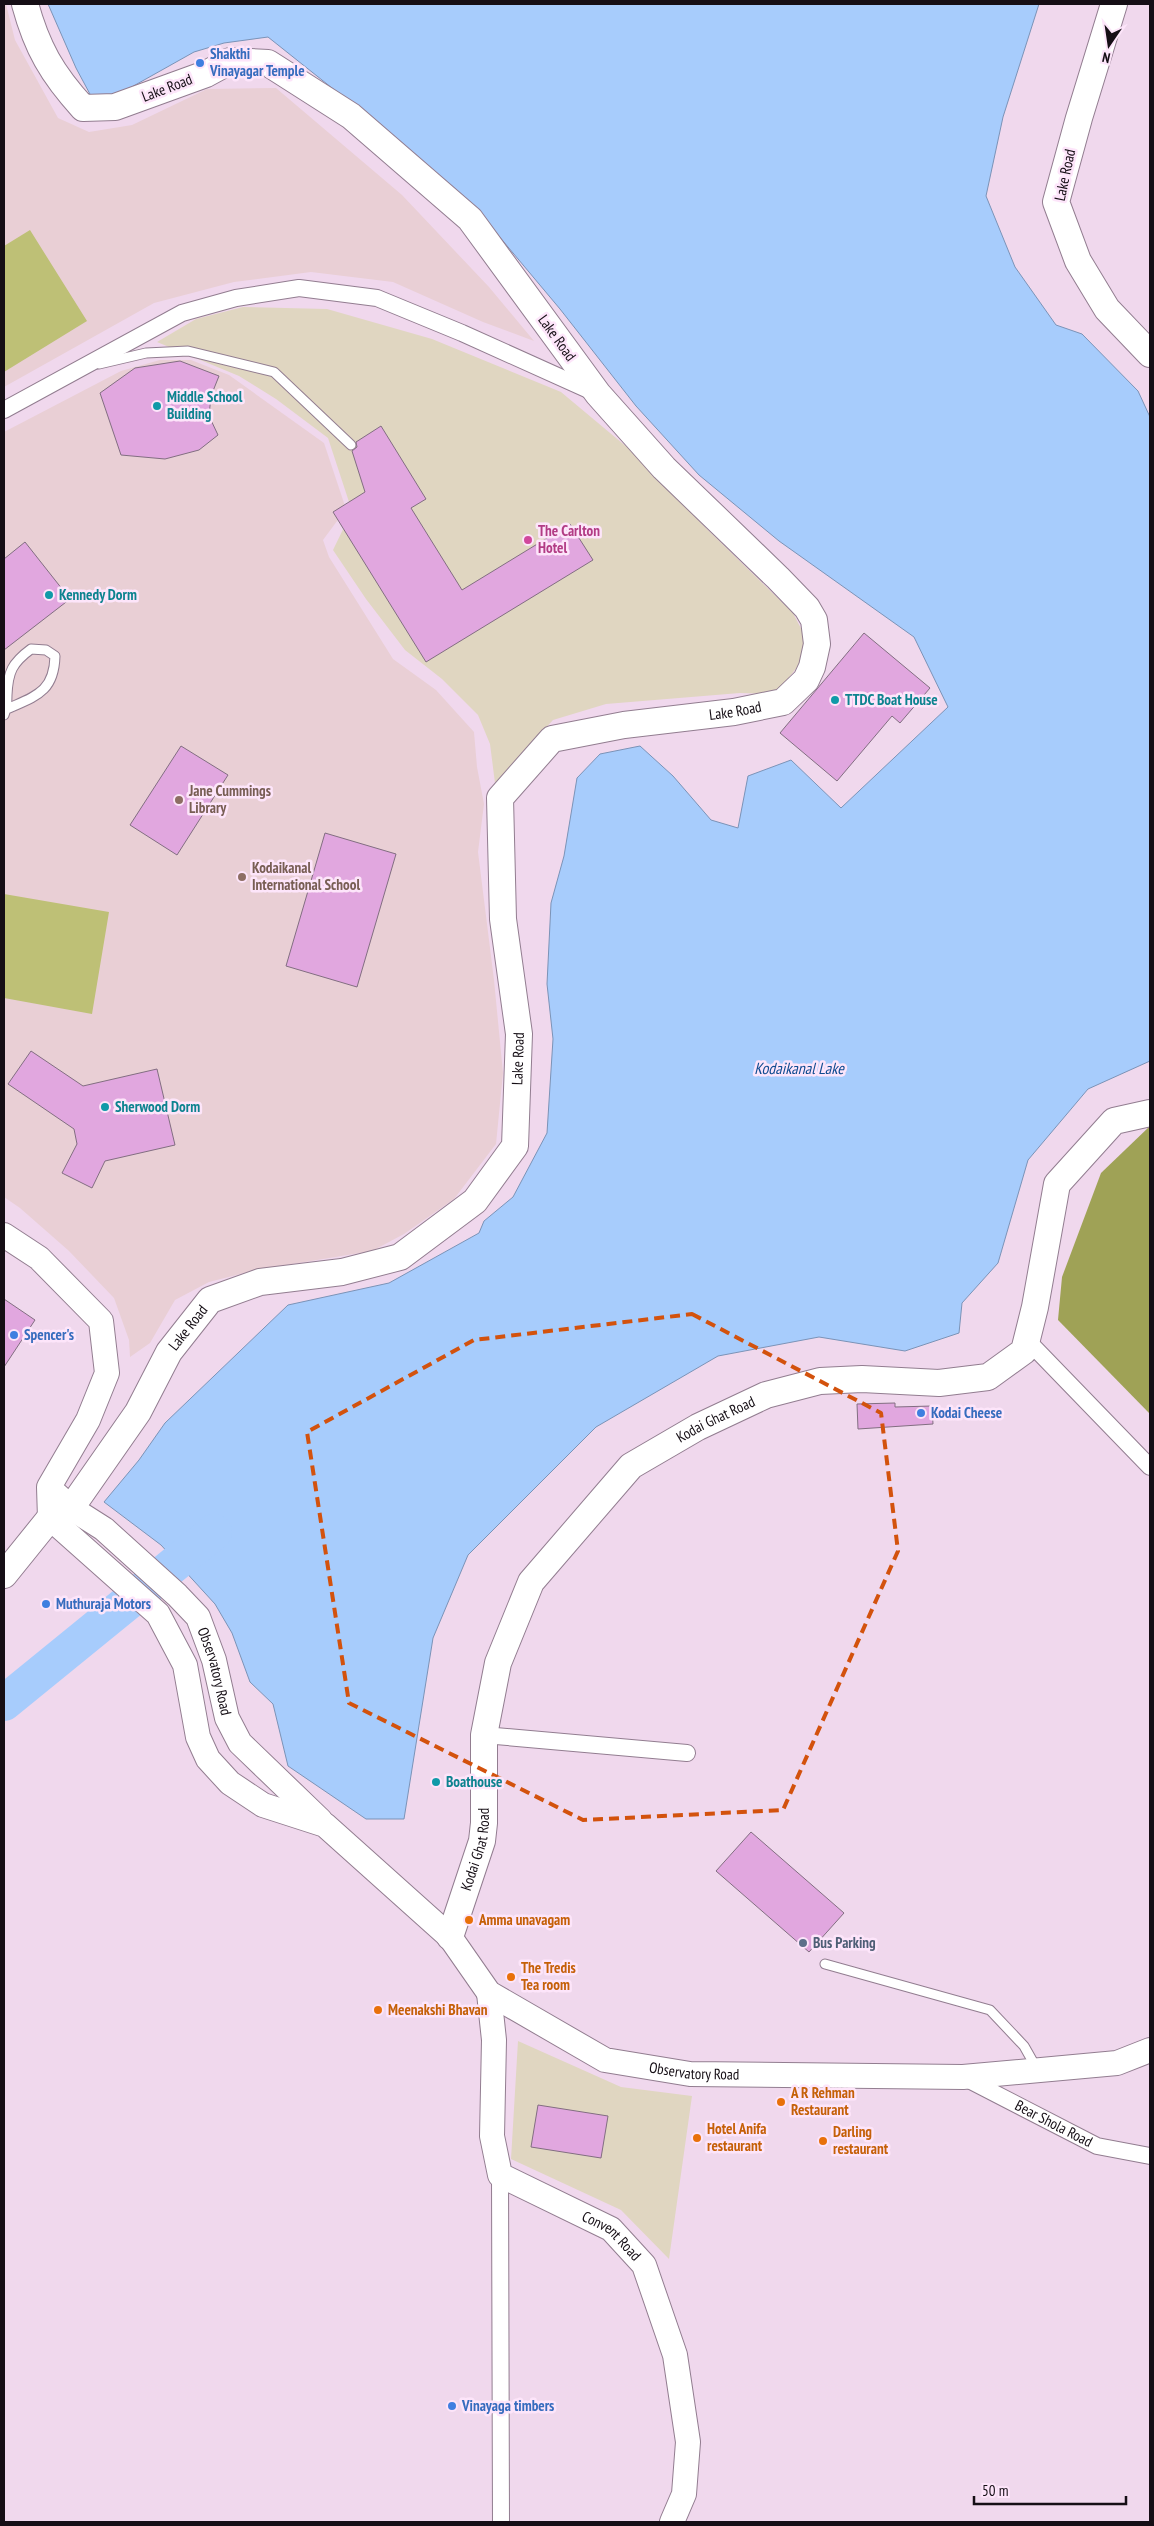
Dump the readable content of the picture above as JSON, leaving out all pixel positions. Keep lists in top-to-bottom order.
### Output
{
  "streets": {
    "main road": [
      "Lake Road",
      "Kodai Ghat Road",
      "Observatory Road",
      "Convent Road"
    ],
    "street": ["Bear Shola Road"]
  },
  "crossings": [
    ["Lake Road", "Observatory Road"],
    ["Kodai Ghat Road", "Observatory Road"],
    ["Observatory Road", "Bear Shola Road"]
  ],
  "water": ["Kodaikanal Lake"],
  "places": [
    "Shakthi Vinayagar Temple",
    "Middle School Building",
    "The Carlton Hotel",
    "Kennedy Dorm",
    "TTDC Boat House",
    "Jane Cummings Library",
    "Kodaikanal International School",
    "Sherwood Dorm",
    "Spencer's",
    "Kodai Cheese",
    "Muthuraja Motors",
    "Boathouse",
    "Amma unavagam",
    "Bus Parking",
    "The Tredis Tea room",
    "Meenakshi Bhavan",
    "A R Rehman Restaurant",
    "Hotel Anifa restaurant",
    "Darling restaurant",
    "Vinayaga timbers"
  ],
  "scale_bar": "50 m",
  "north": "bottom"
}
